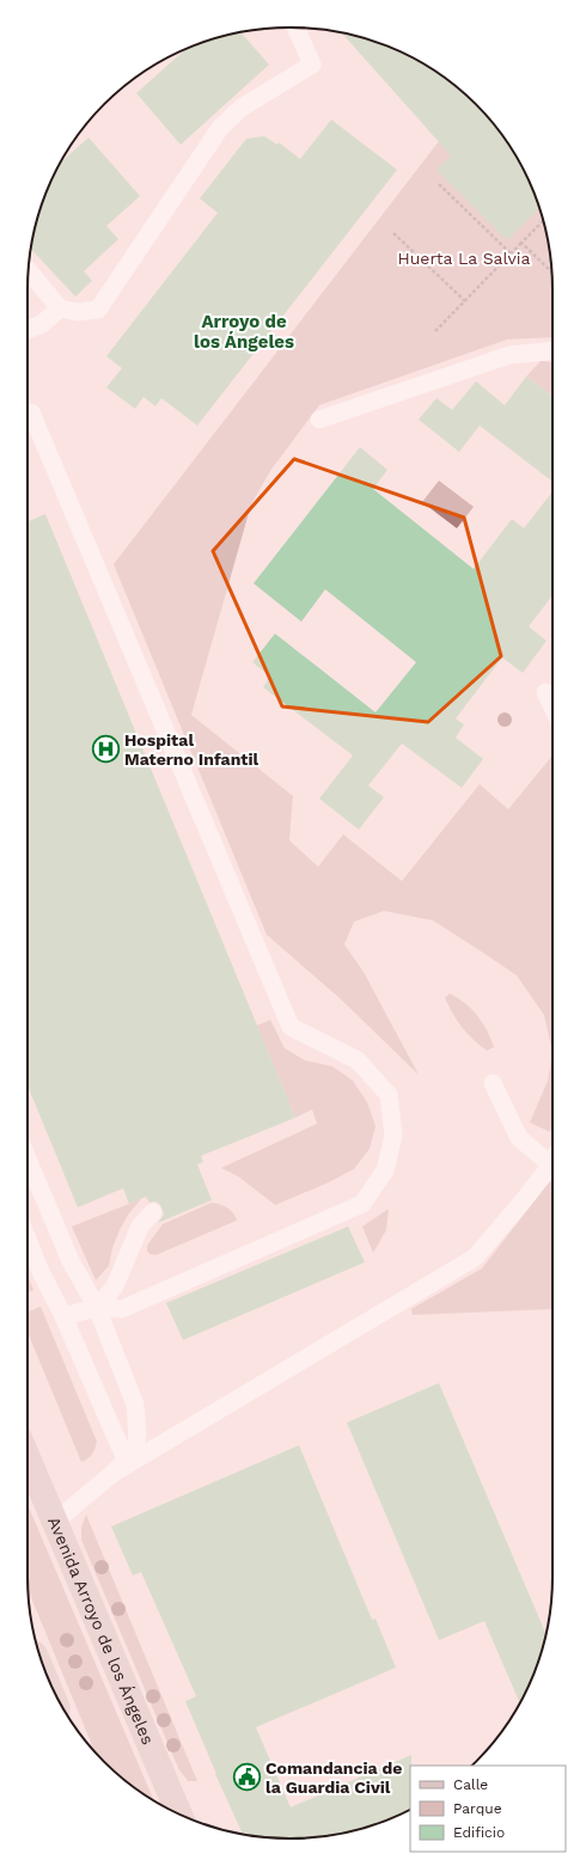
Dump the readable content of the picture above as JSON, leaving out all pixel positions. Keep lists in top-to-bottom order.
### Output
{
  "streets": {
    "main road": ["Avenida Arroyo de los Ángeles"]
  },
  "districts": ["Arroyo de los Ángeles"],
  "parks": ["Huerta La Salvia"],
  "places": {
    "hospital": ["Hospital Materno Infantil"],
    "public building": ["Comandancia de la Guardia Civil"]
  },
  "legend": ["Calle", "Parque", "Edificio"]
}
